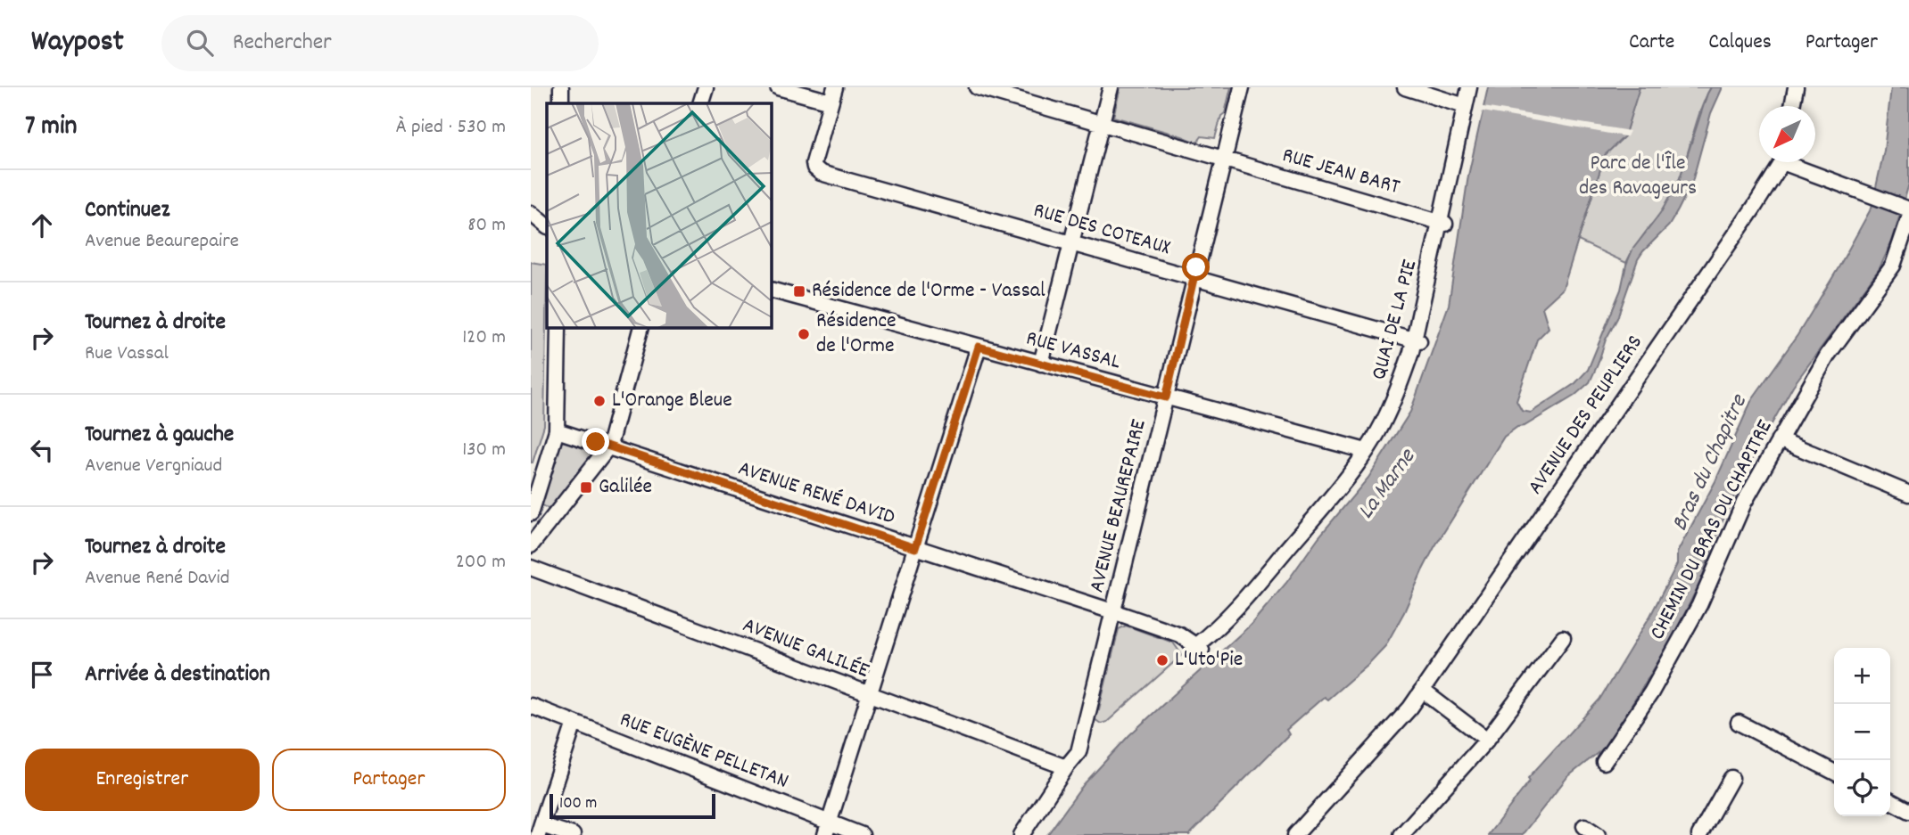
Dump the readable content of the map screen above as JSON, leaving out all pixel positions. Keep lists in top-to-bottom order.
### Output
{
  "streets": {
    "street": [
      "RUE JEAN BART",
      "RUE DES COTEAUX",
      "QUAI DE LA PIE",
      "RUE VASSAL",
      "AVENUE DES PEUPLIERS",
      "AVENUE RENÉ DAVID",
      "AVENUE BEAUREPAIRE",
      "CHEMIN DU BRAS DU CHAPITRE",
      "AVENUE GALILÉE",
      "RUE EUGÈNE PELLETAN"
    ]
  },
  "crossings": [
    ["RUE JEAN BART", "QUAI DE LA PIE"],
    ["RUE JEAN BART", "AVENUE BEAUREPAIRE"],
    ["RUE DES COTEAUX", "QUAI DE LA PIE"],
    ["RUE DES COTEAUX", "AVENUE BEAUREPAIRE"],
    ["QUAI DE LA PIE", "RUE VASSAL"],
    ["QUAI DE LA PIE", "AVENUE RENÉ DAVID"],
    ["RUE VASSAL", "AVENUE BEAUREPAIRE"],
    ["AVENUE RENÉ DAVID", "AVENUE BEAUREPAIRE"],
    ["AVENUE BEAUREPAIRE", "AVENUE GALILÉE"]
  ],
  "water": ["Bras du Chapitre", "La Marne"],
  "parks": ["Parc de l'Île des Ravageurs"],
  "places": {
    "transit": ["Résidence de l'Orme - Vassal", "Galilée"],
    "other": ["Résidence de l'Orme", "L'Orange Bleue", "L'Uto'Pie"]
  },
  "scale_bar": "100 m",
  "north": "bottom left",
  "page": {
    "header": "Waypost",
    "search": "Rechercher",
    "nav": ["Carte", "Calques", "Partager"],
    "heading": ["7 min", "À pied · 530 m"],
    "list": [
      ["Continuez", "Avenue Beaurepaire", "80 m"],
      ["Tournez à droite", "Rue Vassal", "120 m"],
      ["Tournez à gauche", "Avenue Vergniaud", "130 m"],
      ["Tournez à droite", "Avenue René David", "200 m"],
      "Arrivée à destination"
    ],
    "map_buttons": ["+", "−"],
    "buttons": ["Enregistrer", "Partager"],
    "scale": "100 m"
  }
}
